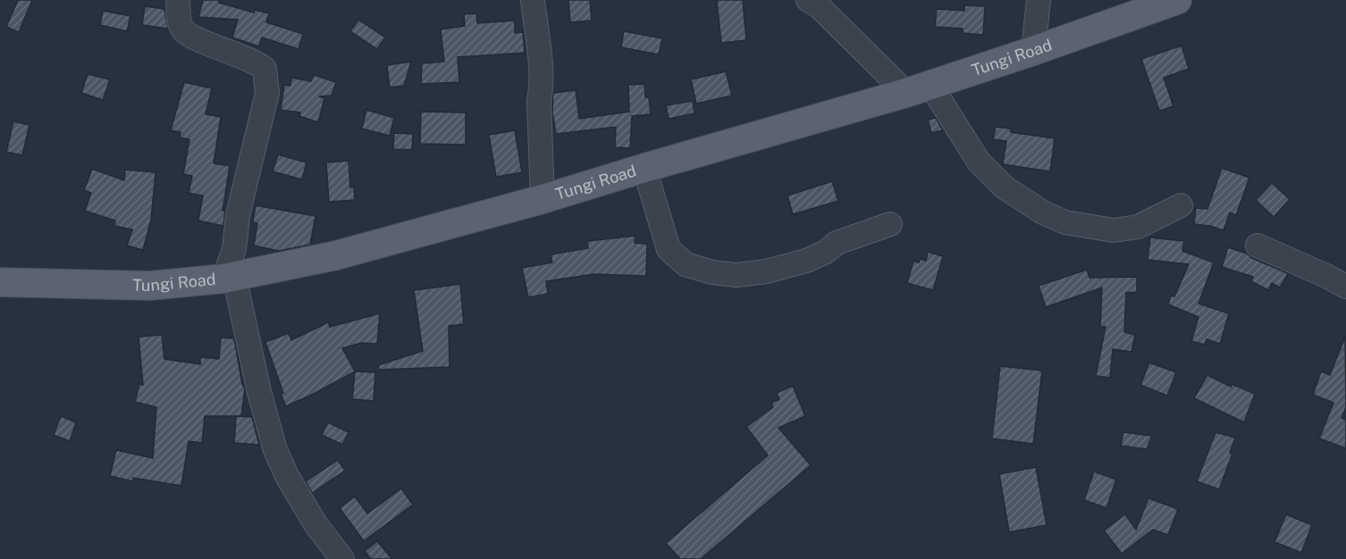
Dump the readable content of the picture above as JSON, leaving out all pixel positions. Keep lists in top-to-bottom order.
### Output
{
  "streets": {
    "main road": ["Tungi Road"]
  }
}
